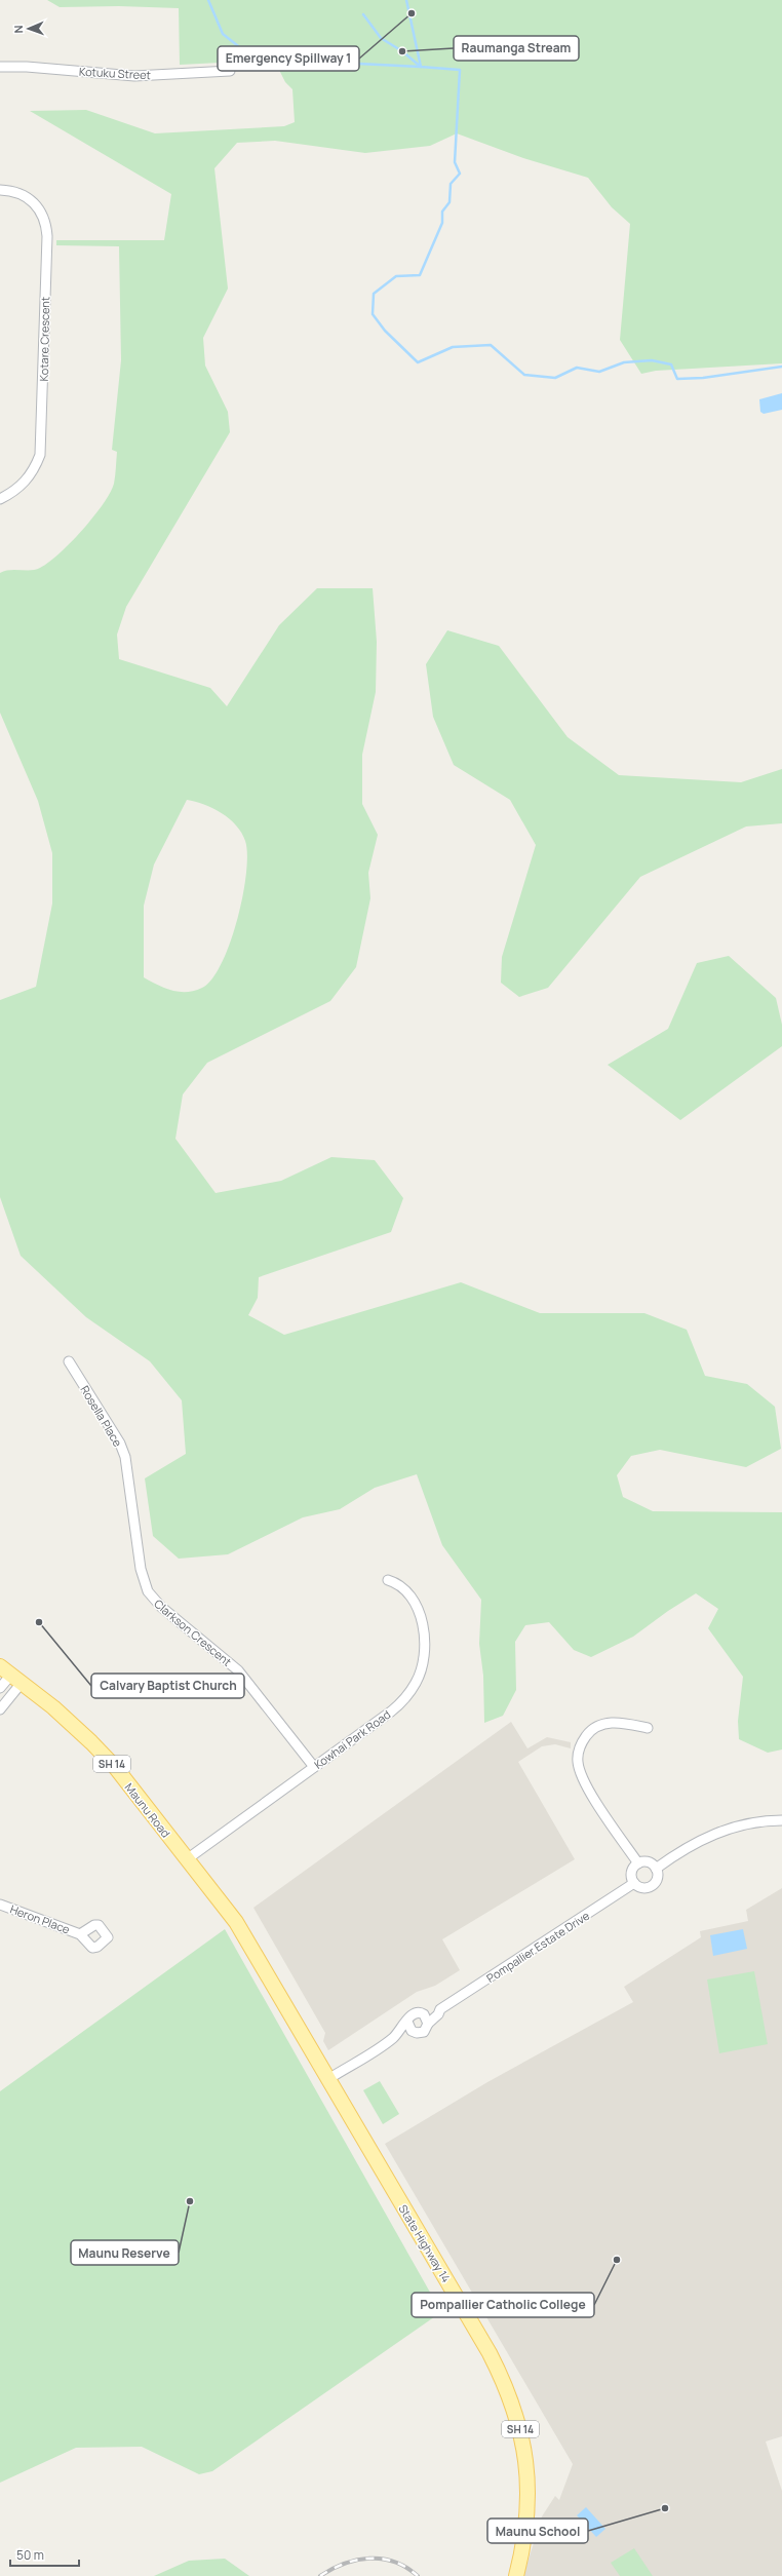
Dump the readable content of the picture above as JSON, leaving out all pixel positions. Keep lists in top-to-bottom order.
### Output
{
  "streets": {
    "main road": ["SH 14", "Maunu Road", "State Highway 14"],
    "street": [
      "Kotuku Street",
      "Kotare Crescent",
      "Rosella Place",
      "Clarkson Crescent",
      "Kowhai Park Road",
      "Heron Place",
      "Pompallier Estate Drive"
    ]
  },
  "crossings": [
    ["Rosella Place", "Clarkson Crescent"],
    ["Clarkson Crescent", "Kowhai Park Road"],
    ["Kowhai Park Road", "Maunu Road"],
    ["Maunu Road", "State Highway 14"]
  ],
  "places": [
    "Emergency Spillway 1",
    "Raumanga Stream",
    "Calvary Baptist Church",
    "Maunu Reserve",
    "Pompallier Catholic College",
    "Maunu School"
  ],
  "scale_bar": "50 m",
  "north": "left"
}
